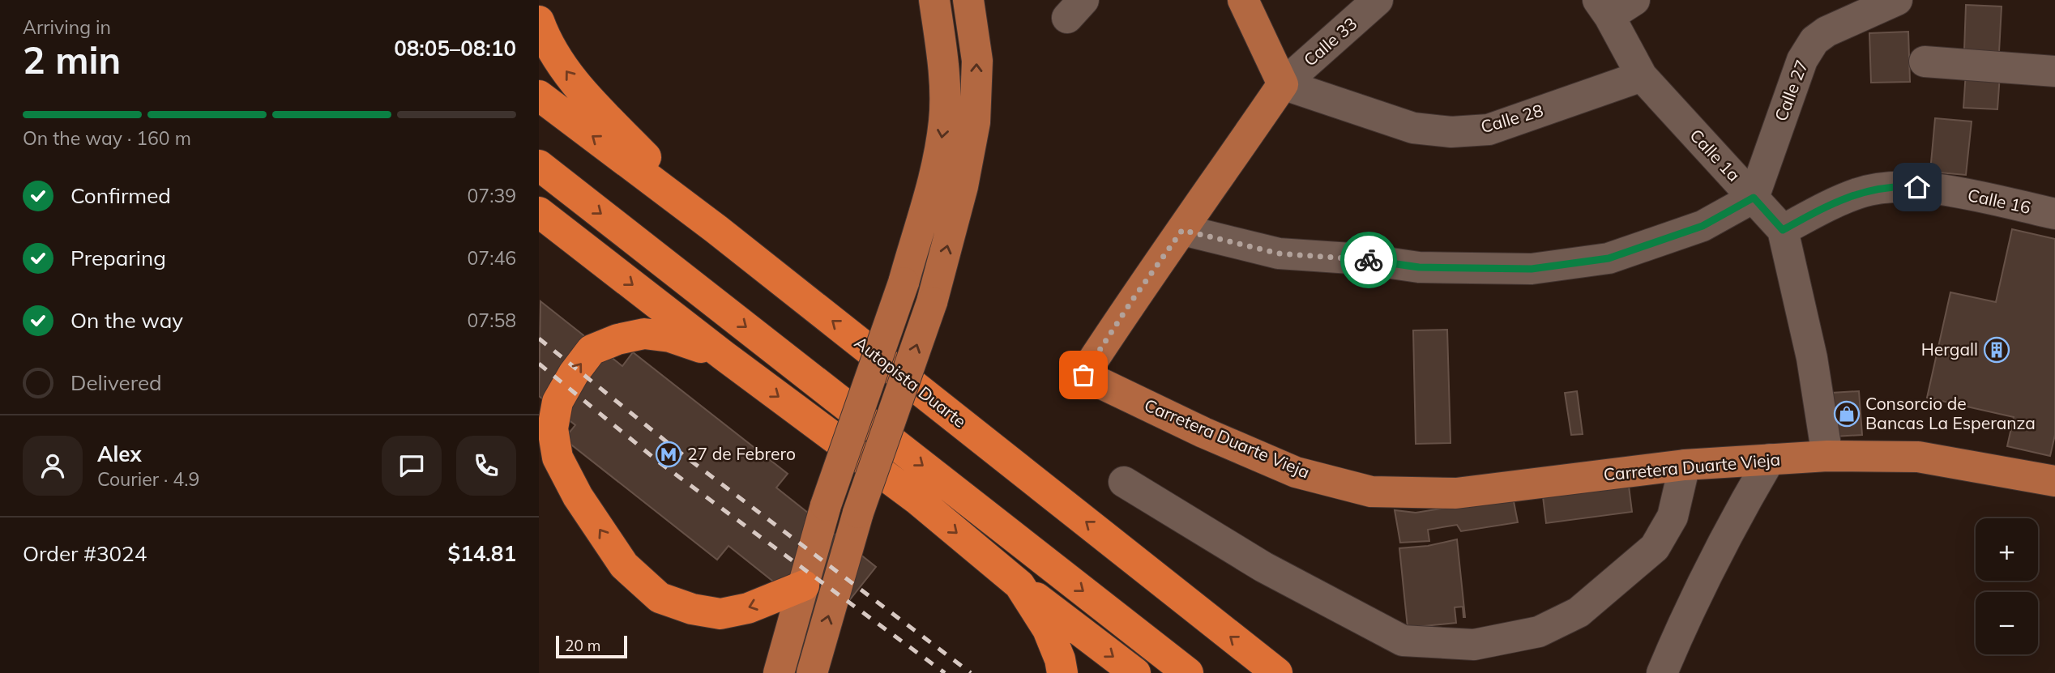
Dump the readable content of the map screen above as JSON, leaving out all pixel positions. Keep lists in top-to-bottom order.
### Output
{
  "streets": {
    "highway": ["Autopista Duarte"],
    "main road": ["Carretera Duarte Vieja"],
    "street": [
      "Calle 33",
      "Calle 27",
      "Calle 28",
      "Calle 1a",
      "Calle 16"
    ]
  },
  "crossings": [
    ["Calle 33", "Calle 28"],
    ["Calle 33", "Carretera Duarte Vieja"],
    ["Calle 27", "Calle 1a"],
    ["Calle 28", "Calle 1a"],
    ["Calle 28", "Carretera Duarte Vieja"],
    ["Calle 1a", "Calle 16"],
    ["Calle 1a", "Carretera Duarte Vieja"]
  ],
  "places": {
    "building": ["Hergall"],
    "shop": ["Consorcio de Bancas La Esperanza"],
    "metro station": ["27 de Febrero"]
  },
  "scale_bar": "20 m",
  "page": {
    "heading": ["2 min", "Arriving in", "08:05–08:10"],
    "panel": [
      "Alex",
      "Courier · 4.9",
      "Order #3024",
      "$14.81"
    ],
    "bar": "On the way · 160 m",
    "list": [
      ["Confirmed", "07:39"],
      ["Preparing", "07:46"],
      ["On the way", "07:58"],
      "Delivered"
    ],
    "map_buttons": ["+", "−"],
    "scale": "20 m"
  }
}
